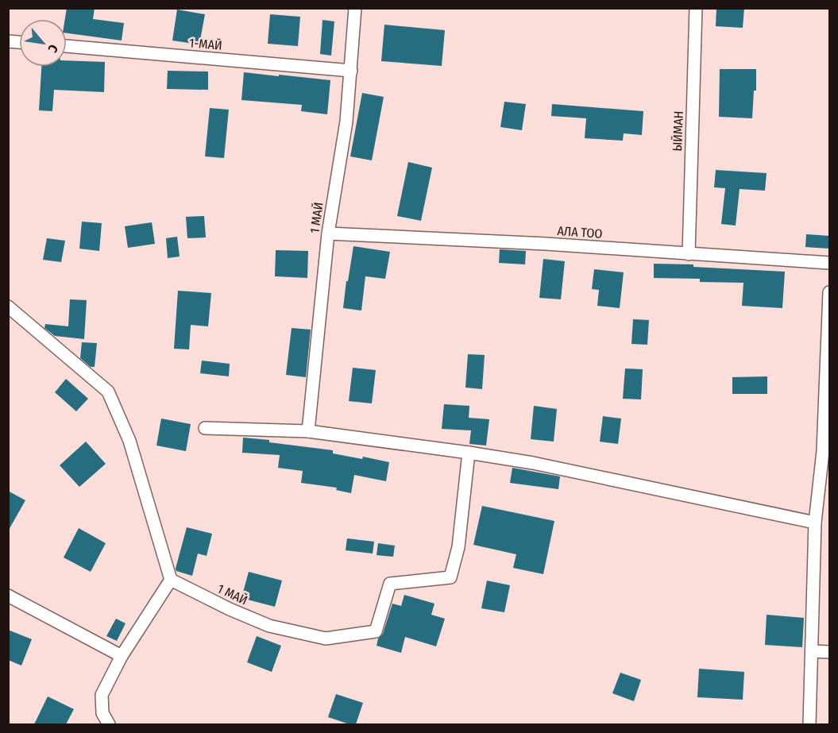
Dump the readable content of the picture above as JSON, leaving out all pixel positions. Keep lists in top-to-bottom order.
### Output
{
  "streets": {
    "street": [
      "1-МАЙ",
      "ЫЙМАН",
      "1 МАЙ",
      "АЛА ТОО"
    ]
  },
  "crossings": [
    ["1-МАЙ", "1 МАЙ"],
    ["ЫЙМАН", "АЛА ТОО"],
    ["1 МАЙ", "АЛА ТОО"]
  ],
  "north": "bottom right"
}
